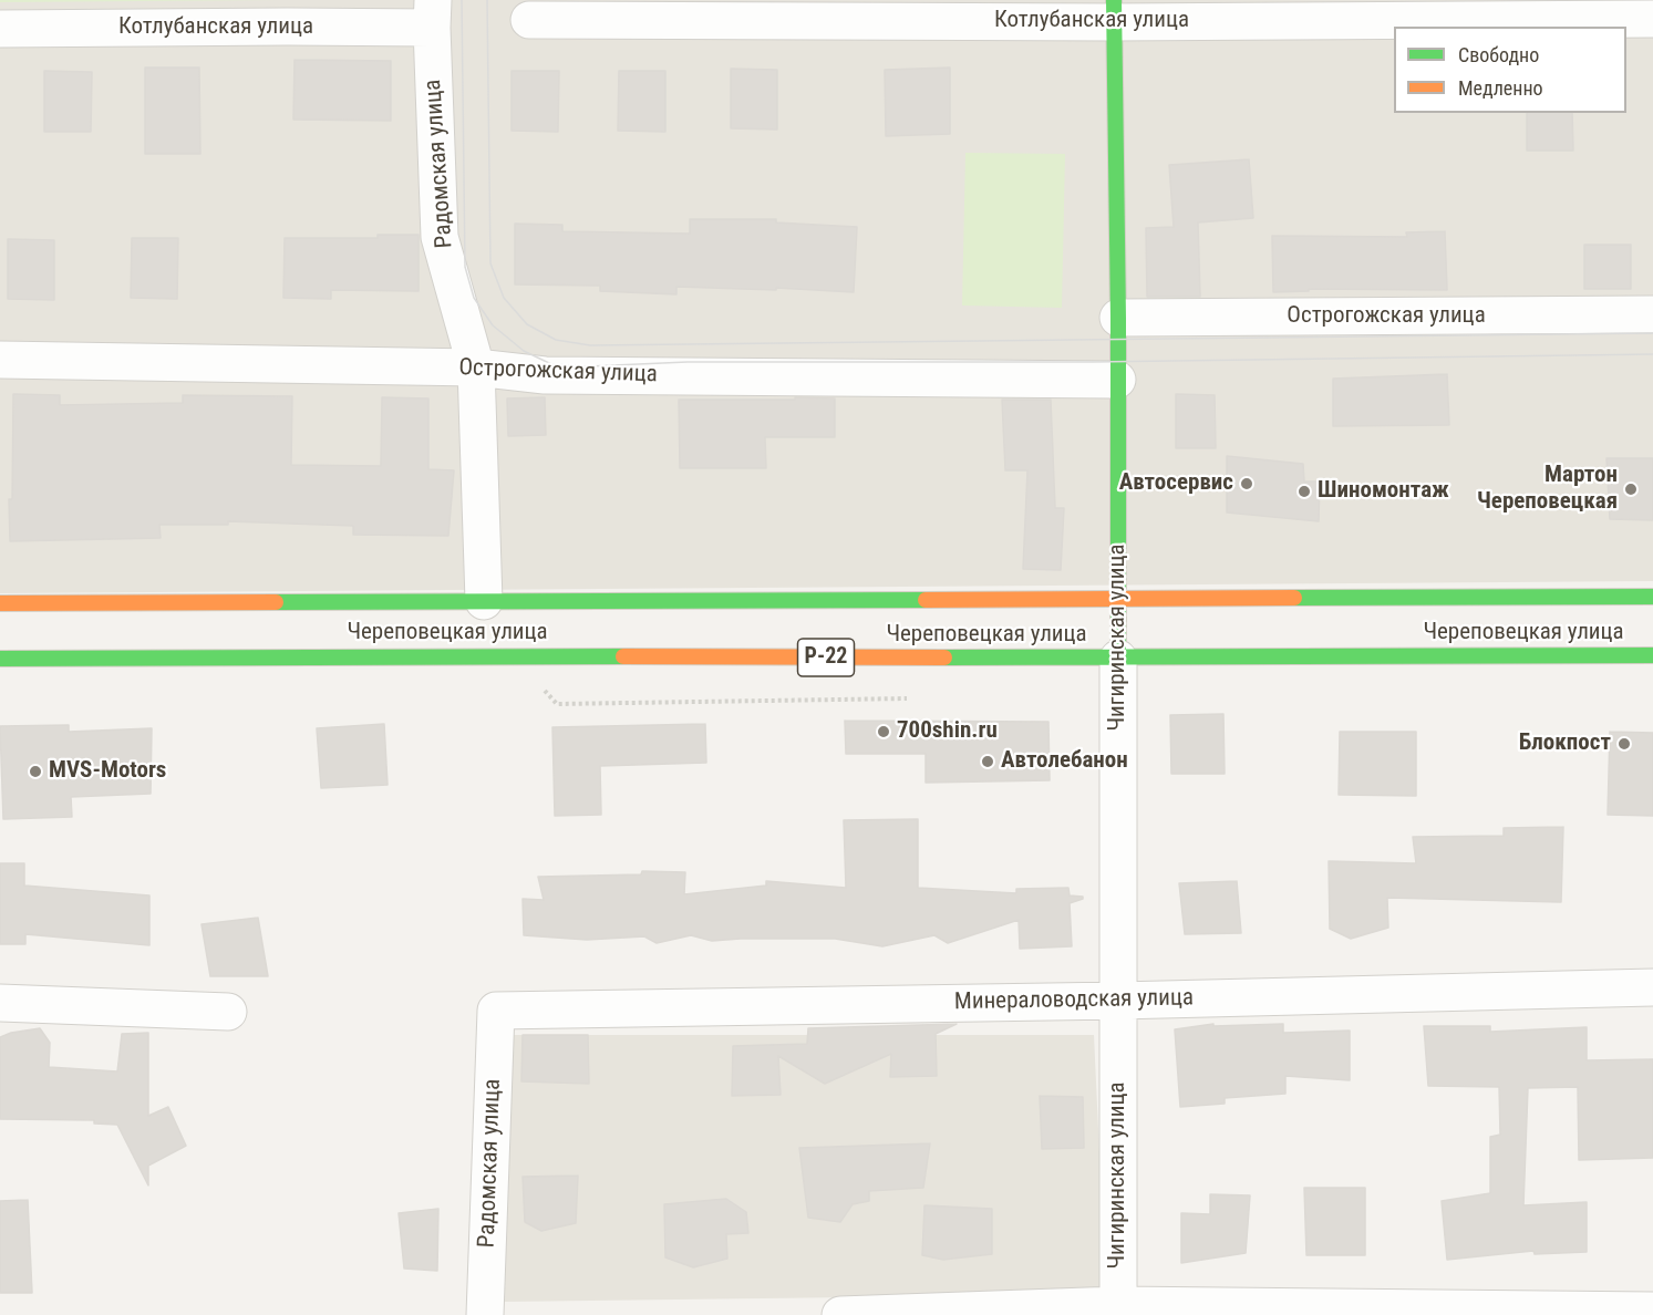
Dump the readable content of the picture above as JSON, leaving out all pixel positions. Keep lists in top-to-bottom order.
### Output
{
  "streets": {
    "main road": ["Череповецкая улица", "Чигиринская улица", "Р-22"],
    "street": [
      "Котлубанская улица",
      "Радомская улица",
      "Острогожская улица",
      "Минераловодская улица"
    ]
  },
  "crossings": [
    ["Котлубанская улица", "Радомская улица"],
    ["Котлубанская улица", "Чигиринская улица"],
    ["Радомская улица", "Острогожская улица"],
    ["Радомская улица", "Череповецкая улица"],
    ["Радомская улица", "Минераловодская улица"],
    ["Острогожская улица", "Чигиринская улица"],
    ["Череповецкая улица", "Чигиринская улица"],
    ["Чигиринская улица", "Минераловодская улица"]
  ],
  "places": [
    "Автосервис",
    "Мартон Череповецкая",
    "Шиномонтаж",
    "700shin.ru",
    "Блокпост",
    "Автолебанон",
    "MVS-Motors"
  ],
  "legend": ["Свободно", "Медленно"]
}
